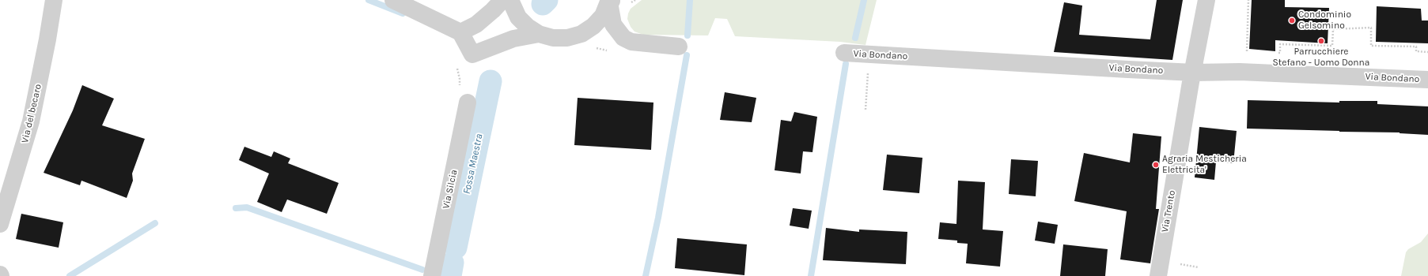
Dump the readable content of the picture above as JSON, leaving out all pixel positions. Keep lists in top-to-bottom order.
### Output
{
  "streets": {
    "street": [
      "Via Bondano",
      "Via del becaro",
      "Via Silcia",
      "Via Trento"
    ]
  },
  "crossings": [
    ["Via Bondano", "Via Trento"]
  ],
  "water": ["Fossa Maestra"],
  "places": ["Condominio Gelsomino", "Parrucchiere Stefano - Uomo Donna", "Agraria Mesticheria Elettricita'"]
}
